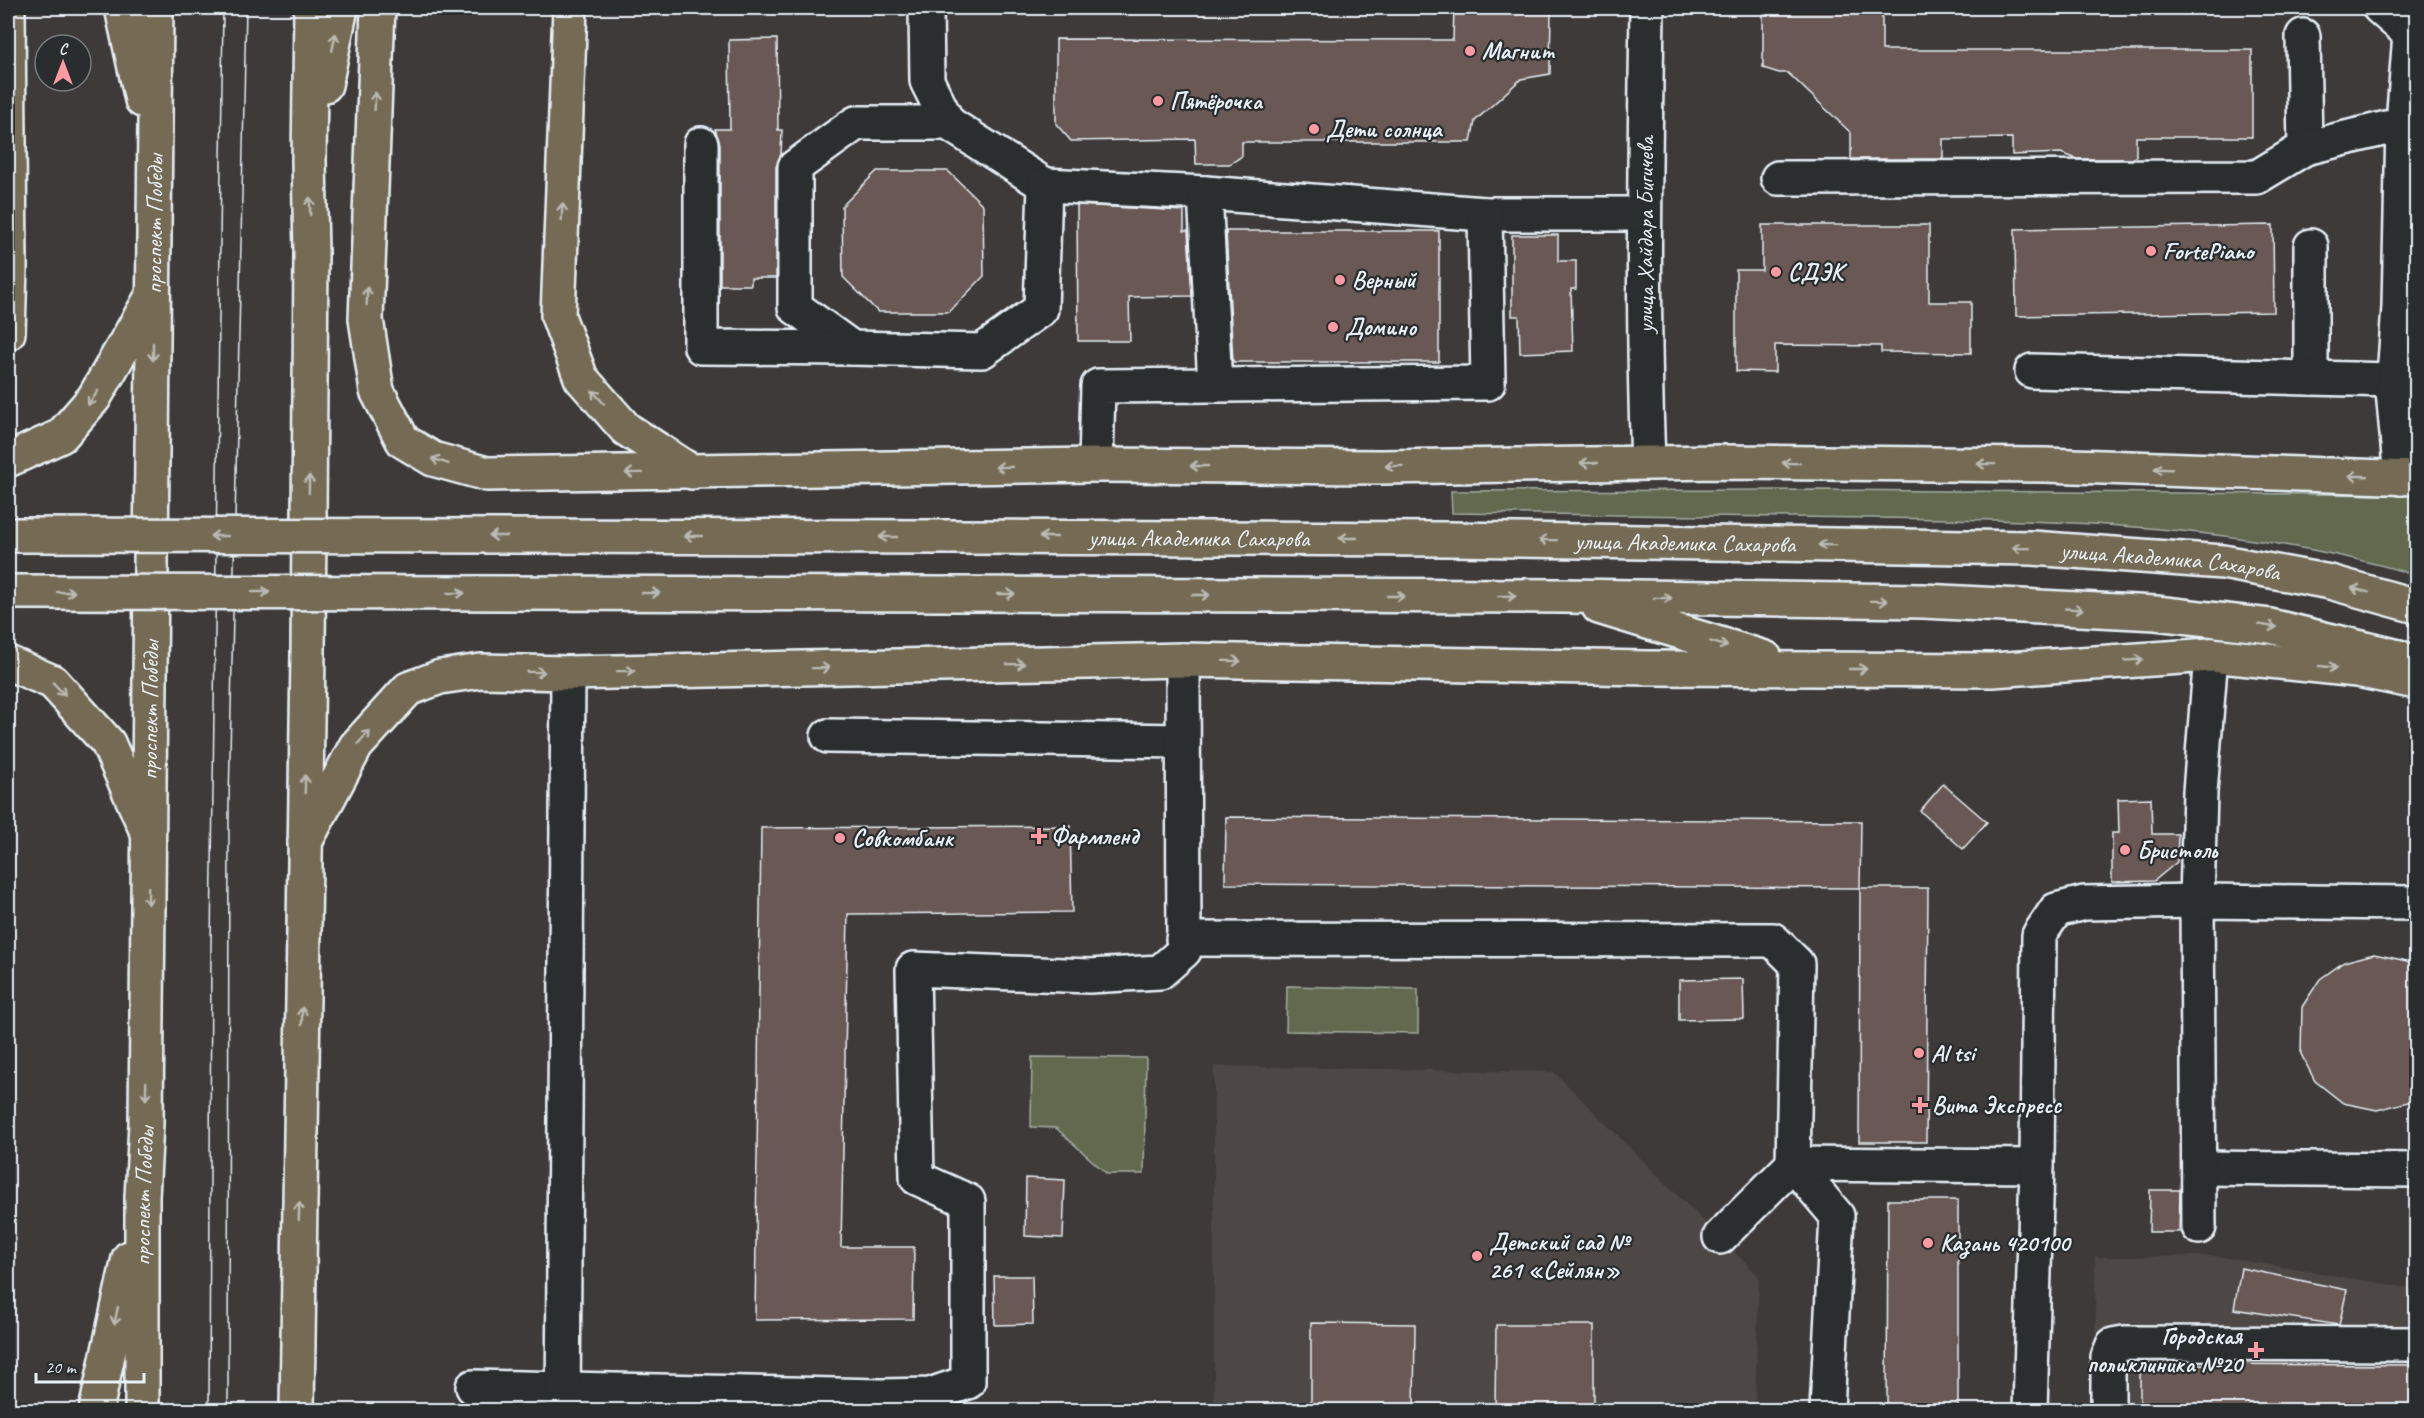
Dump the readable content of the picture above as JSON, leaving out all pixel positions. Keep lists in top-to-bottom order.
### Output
{
  "streets": {
    "main road": ["проспект Победы", "улица Академика Сахарова"],
    "street": ["улица Хайдара Бигичева"]
  },
  "places": {
    "other": [
      "Магнит",
      "Пятёрочка",
      "Дети солнца",
      "FortePiano",
      "СДЭК",
      "Верный",
      "Домино",
      "Совкомбанк",
      "Бристоль",
      "Al tsi",
      "Казань 420100",
      "Детский сад № 261 «Сейлян»"
    ],
    "health": ["Фармленд", "Вита Экспресс", "Городская поликлиника №20"]
  },
  "scale_bar": "20 m",
  "north": "top"
}
